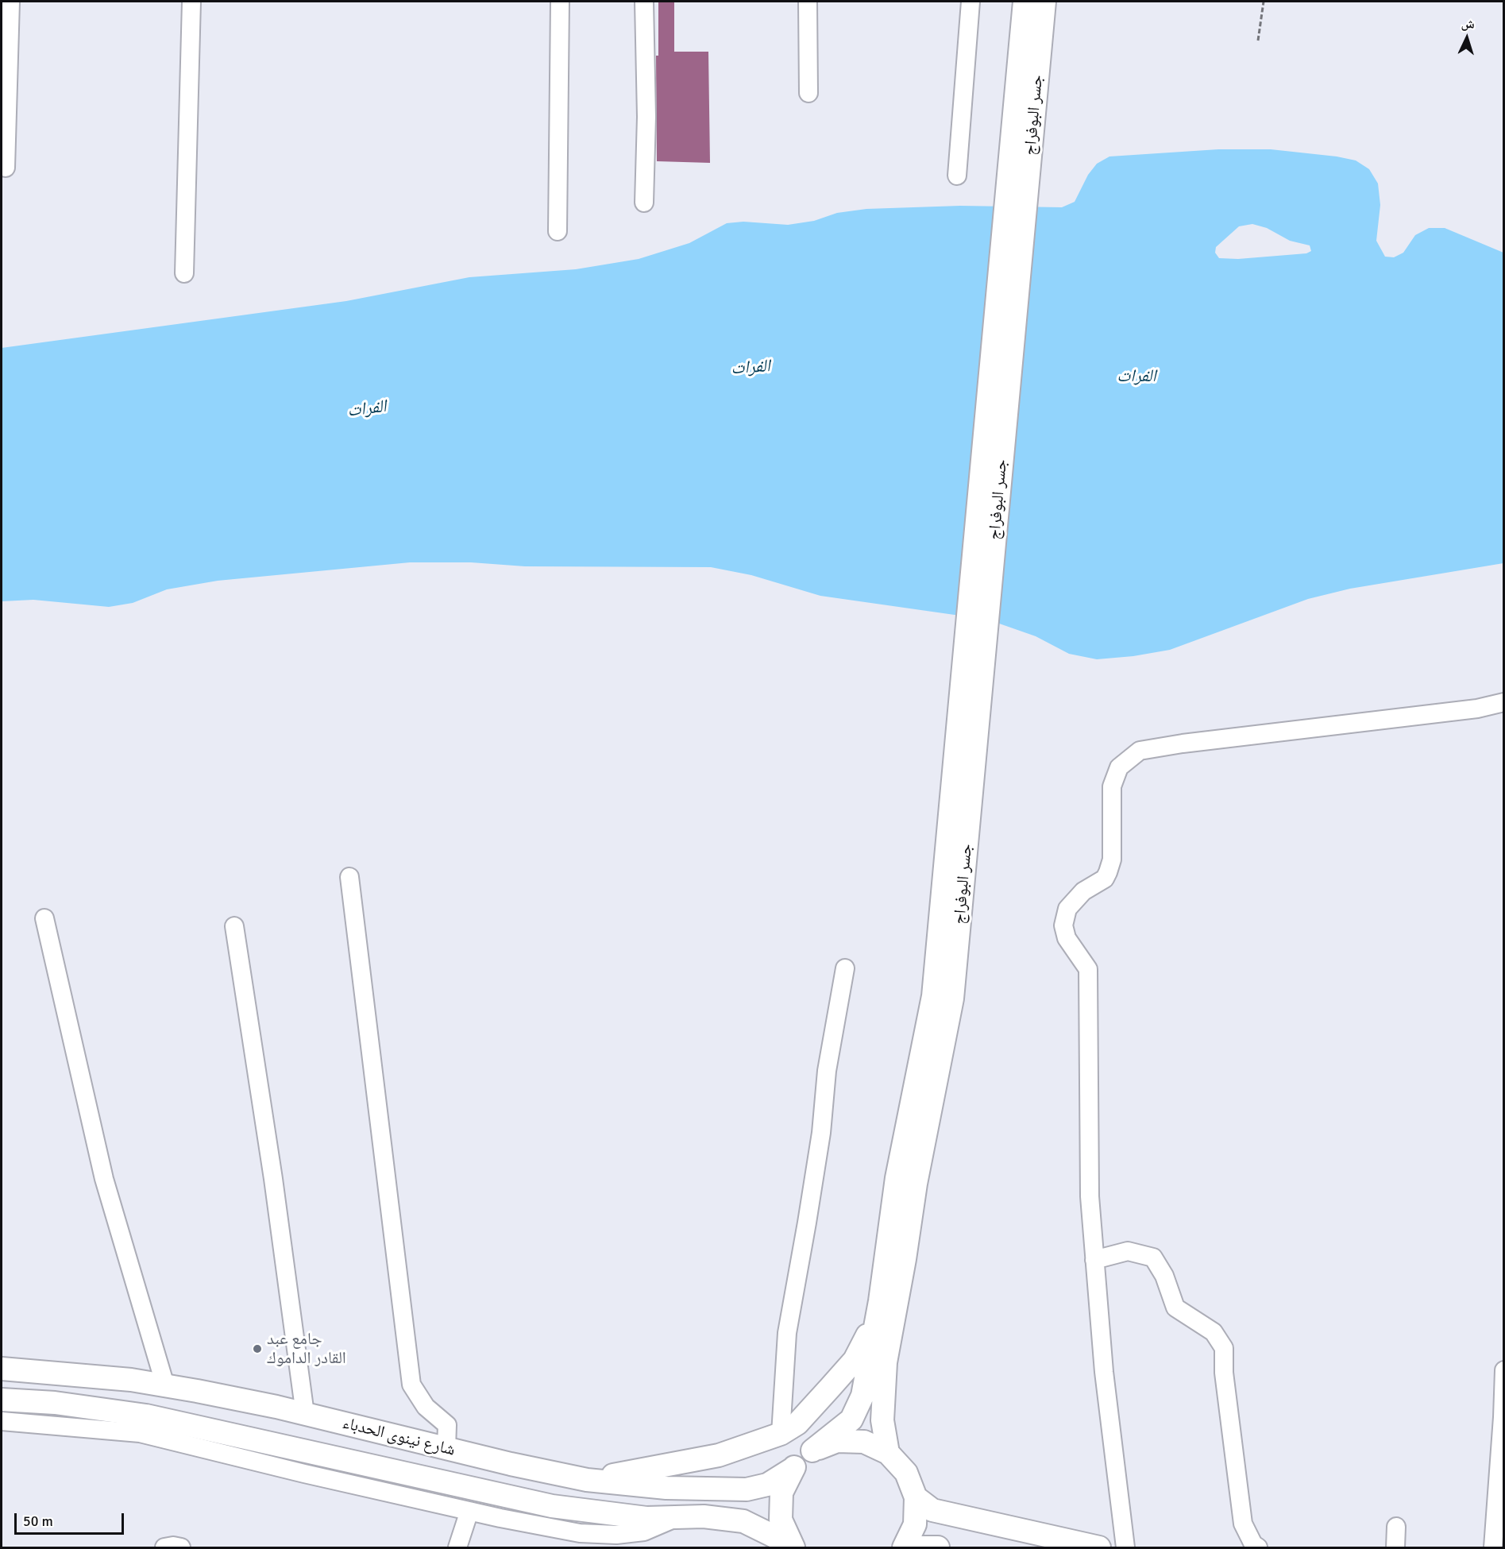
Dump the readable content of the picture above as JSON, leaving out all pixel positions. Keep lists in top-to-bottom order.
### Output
{
  "streets": {
    "main road": ["جسر البوفراج", "شارع نينوى الحدباء"]
  },
  "water": ["الفرات"],
  "places": ["جامع عبد القادر الداموك"],
  "scale_bar": "50 m",
  "north": "top"
}
